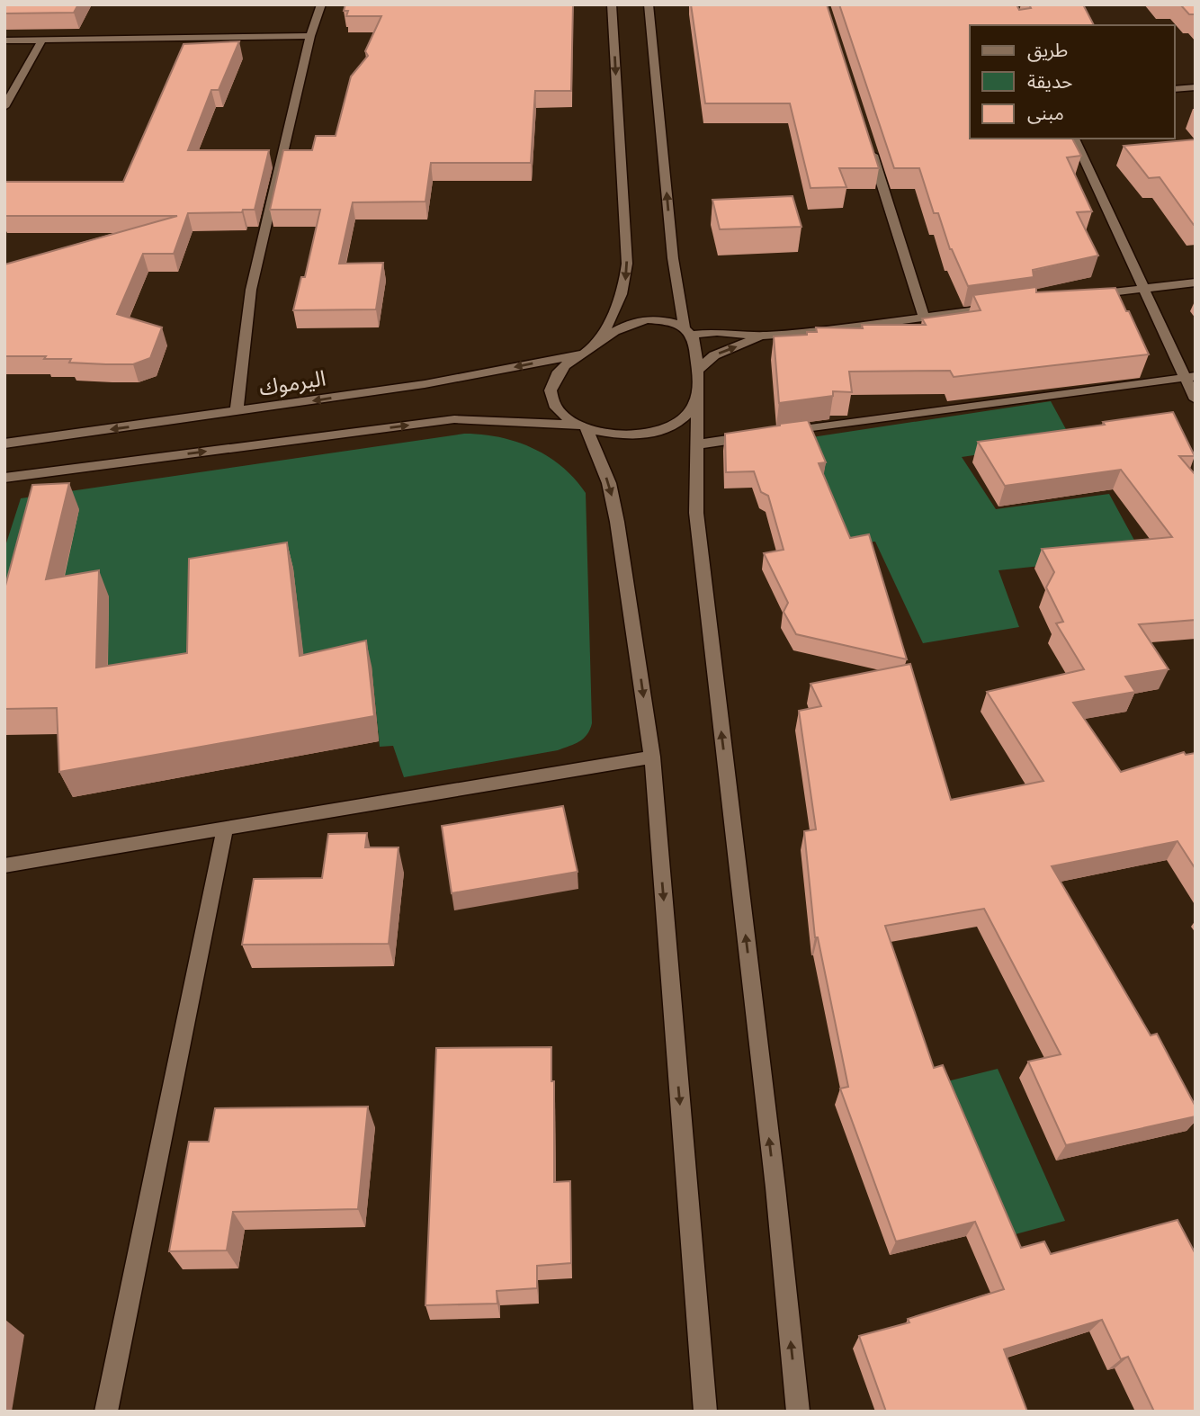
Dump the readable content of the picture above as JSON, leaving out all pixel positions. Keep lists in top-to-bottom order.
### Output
{
  "streets": {
    "street": ["اليرموك"]
  },
  "legend": ["طريق", "حديقة", "مبنى"]
}
